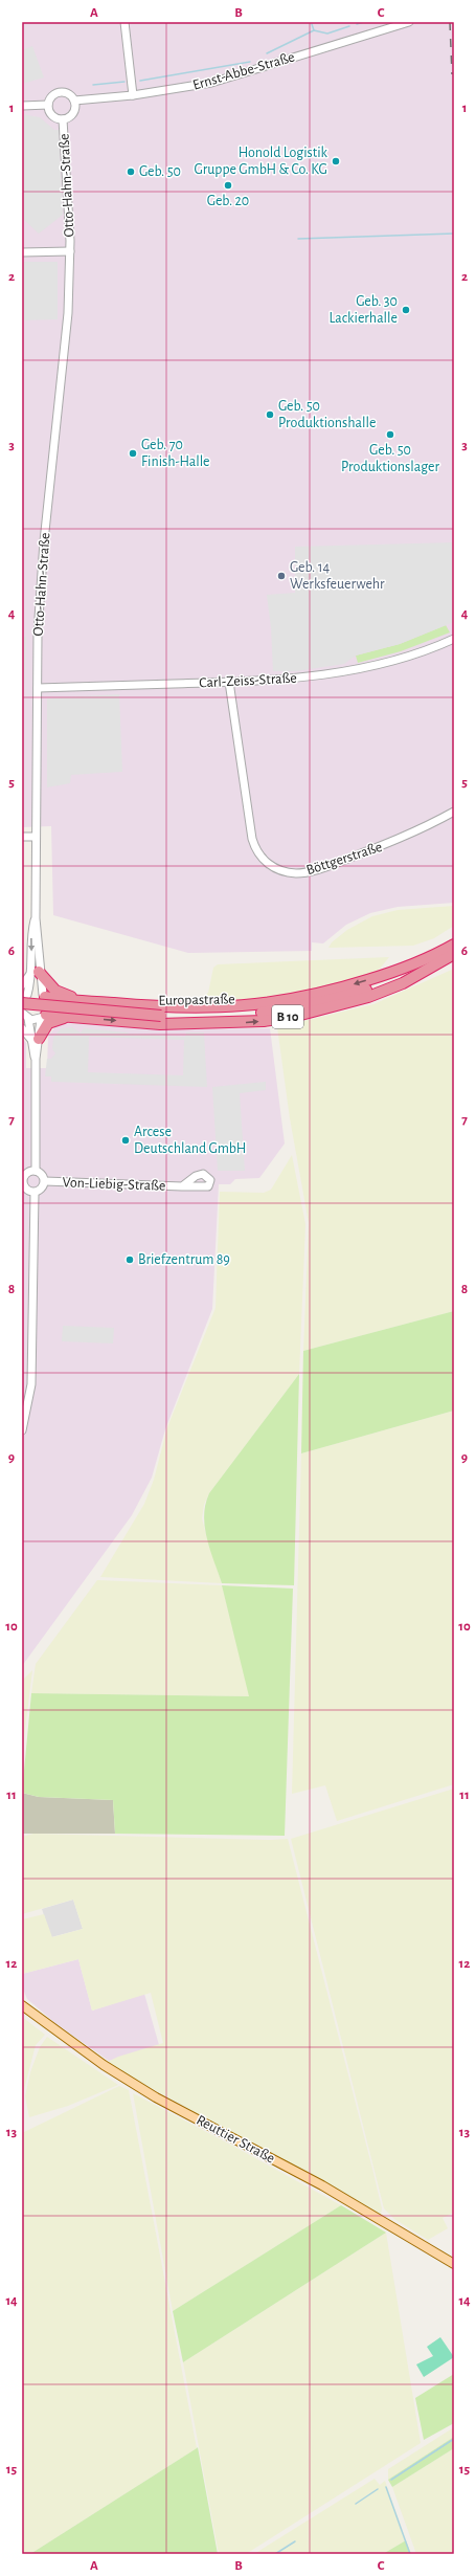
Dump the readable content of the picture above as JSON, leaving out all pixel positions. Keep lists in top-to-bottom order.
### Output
{
  "streets": {
    "highway": ["Europastraße", "B 10"],
    "main road": ["Reuttier Straße"],
    "street": [
      "Ernst-Abbe-Straße",
      "Otto-Hahn-Straße",
      "Carl-Zeiss-Straße",
      "Böttgerstraße",
      "Von-Liebig-Straße"
    ]
  },
  "crossings": [
    ["Ernst-Abbe-Straße", "Otto-Hahn-Straße"],
    ["Otto-Hahn-Straße", "Carl-Zeiss-Straße"],
    ["Otto-Hahn-Straße", "Europastraße"],
    ["Otto-Hahn-Straße", "B 10"],
    ["Otto-Hahn-Straße", "Von-Liebig-Straße"],
    ["Carl-Zeiss-Straße", "Böttgerstraße"],
    ["Europastraße", "B 10"]
  ],
  "places": [
    "Honold Logistik Gruppe GmbH & Co. KG",
    "Geb. 50",
    "Geb. 20",
    "Geb. 30 Lackierhalle",
    "Geb. 50 Produktionshalle",
    "Geb. 50 Produktionslager",
    "Geb. 70 Finish-Halle",
    "Geb. 14 Werksfeuerwehr",
    "Arcese Deutschland GmbH",
    "Briefzentrum 89"
  ],
  "grid": {
    "columns": ["A", "B", "C"],
    "rows": [
      "1",
      "2",
      "3",
      "4",
      "5",
      "6",
      "7",
      "8",
      "9",
      "10",
      "11",
      "12",
      "13",
      "14",
      "15"
    ]
  }
}
